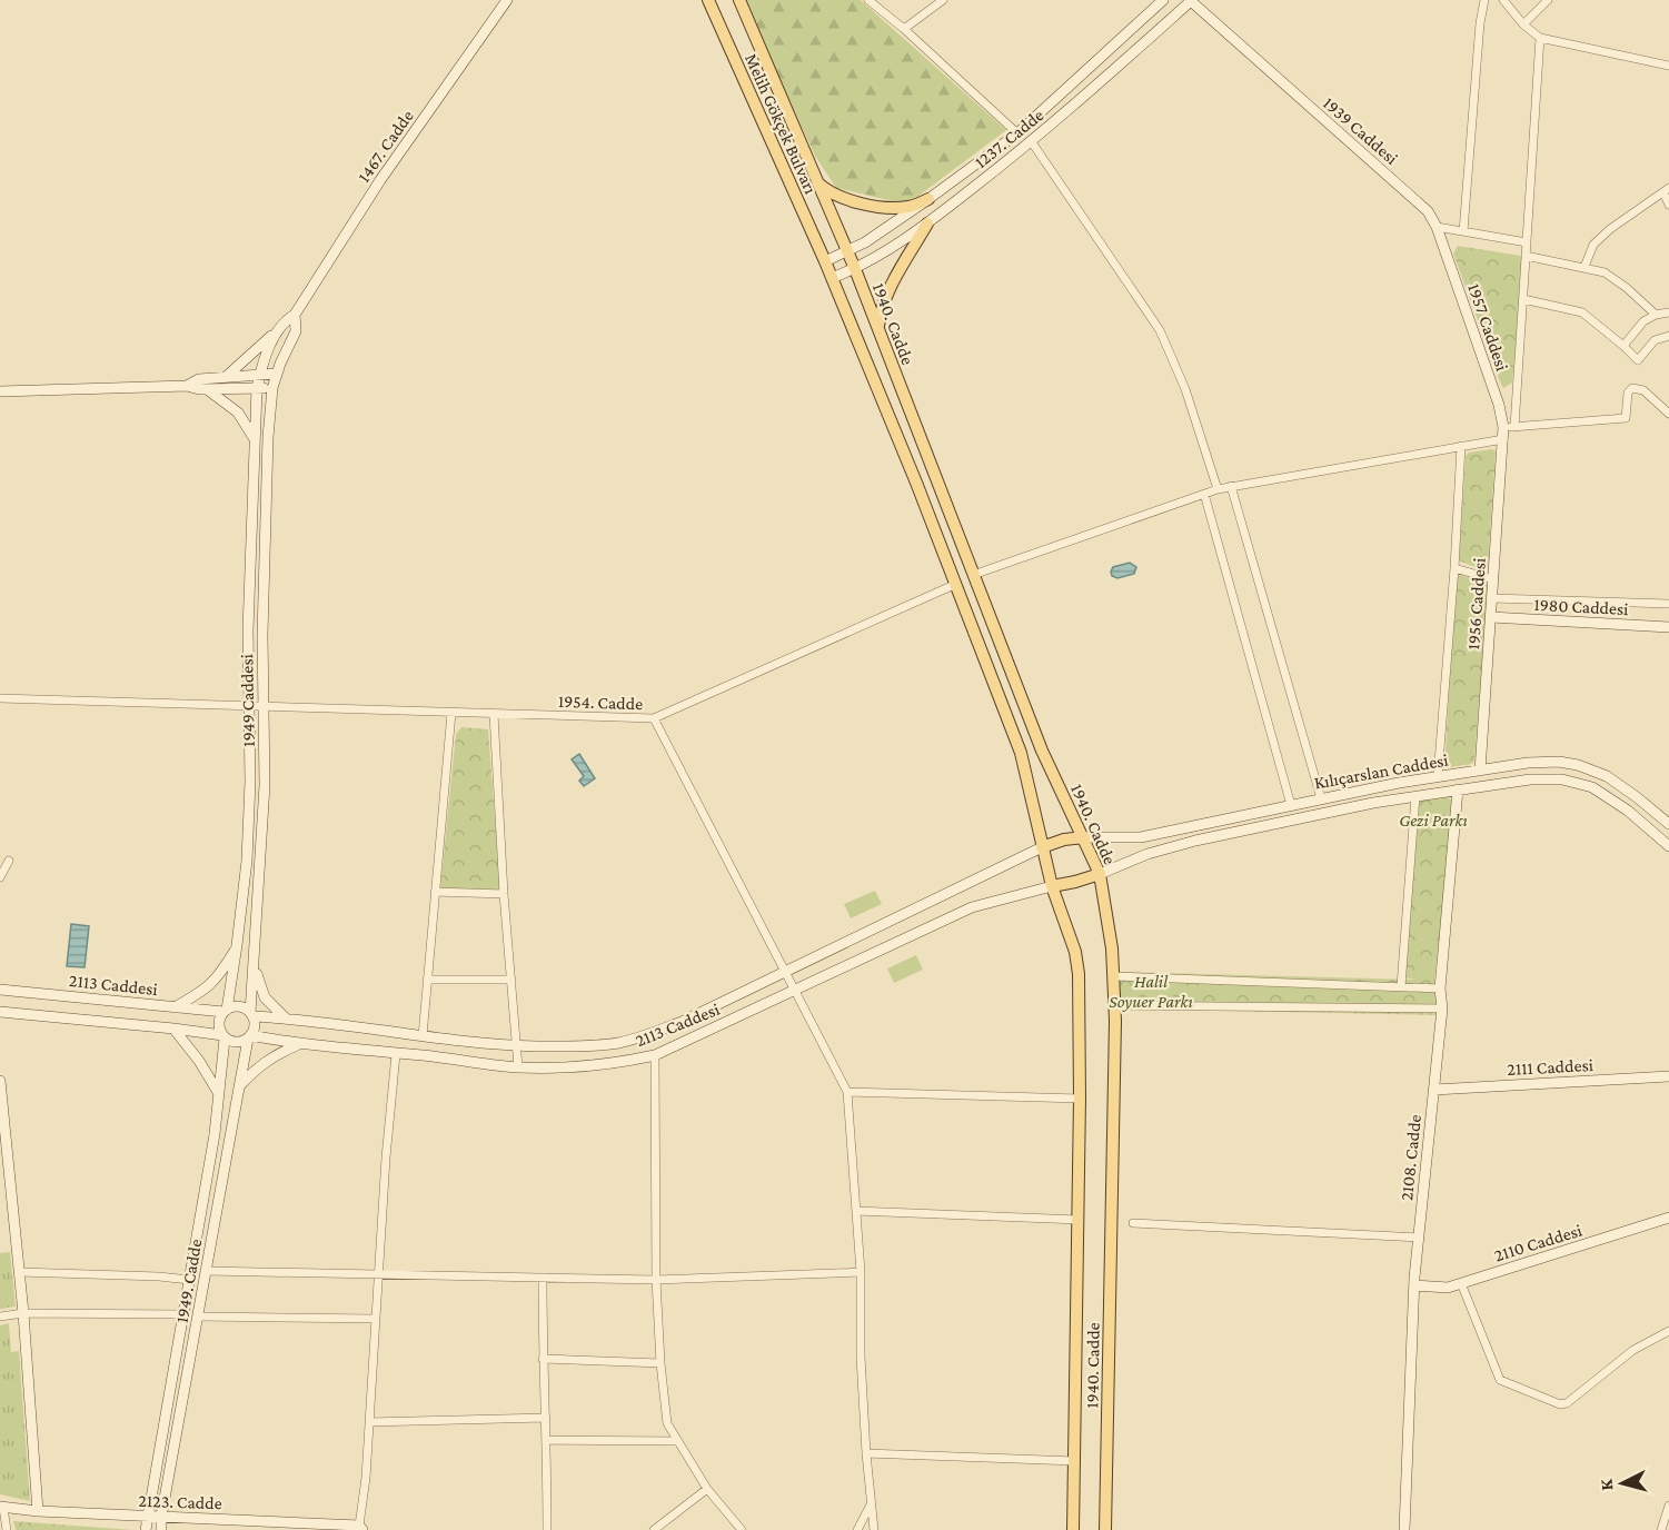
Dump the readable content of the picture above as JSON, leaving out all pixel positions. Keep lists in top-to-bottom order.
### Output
{
  "streets": {
    "main road": ["Melih Gökçek Bulvarı", "1940. Cadde"],
    "street": [
      "1939 Caddesi",
      "1237. Cadde",
      "1467. Cadde",
      "1957 Caddesi",
      "1956 Caddesi",
      "1980 Caddesi",
      "1949 Caddesi",
      "1954. Cadde",
      "Kılıçarslan Caddesi",
      "2113 Caddesi",
      "2111 Caddesi",
      "2108. Cadde",
      "2110 Caddesi",
      "1949. Cadde",
      "2123. Cadde"
    ]
  },
  "crossings": [
    ["Melih Gökçek Bulvarı", "1237. Cadde"],
    ["Melih Gökçek Bulvarı", "1940. Cadde"],
    ["1939 Caddesi", "1237. Cadde"],
    ["1939 Caddesi", "1957 Caddesi"],
    ["1237. Cadde", "1940. Cadde"],
    ["1467. Cadde", "1949 Caddesi"],
    ["1940. Cadde", "1954. Cadde"],
    ["1940. Cadde", "Kılıçarslan Caddesi"],
    ["1940. Cadde", "2113 Caddesi"],
    ["1957 Caddesi", "1956 Caddesi"],
    ["1956 Caddesi", "1980 Caddesi"],
    ["1956 Caddesi", "Kılıçarslan Caddesi"],
    ["1949 Caddesi", "1954. Cadde"],
    ["1949 Caddesi", "2113 Caddesi"],
    ["1949 Caddesi", "1949. Cadde"],
    ["Kılıçarslan Caddesi", "2108. Cadde"],
    ["2113 Caddesi", "1949. Cadde"],
    ["2111 Caddesi", "2108. Cadde"],
    ["2108. Cadde", "2110 Caddesi"],
    ["1949. Cadde", "2123. Cadde"]
  ],
  "parks": ["Gezi Parkı", "Halil Soyuer Parkı"],
  "north": "left"
}
